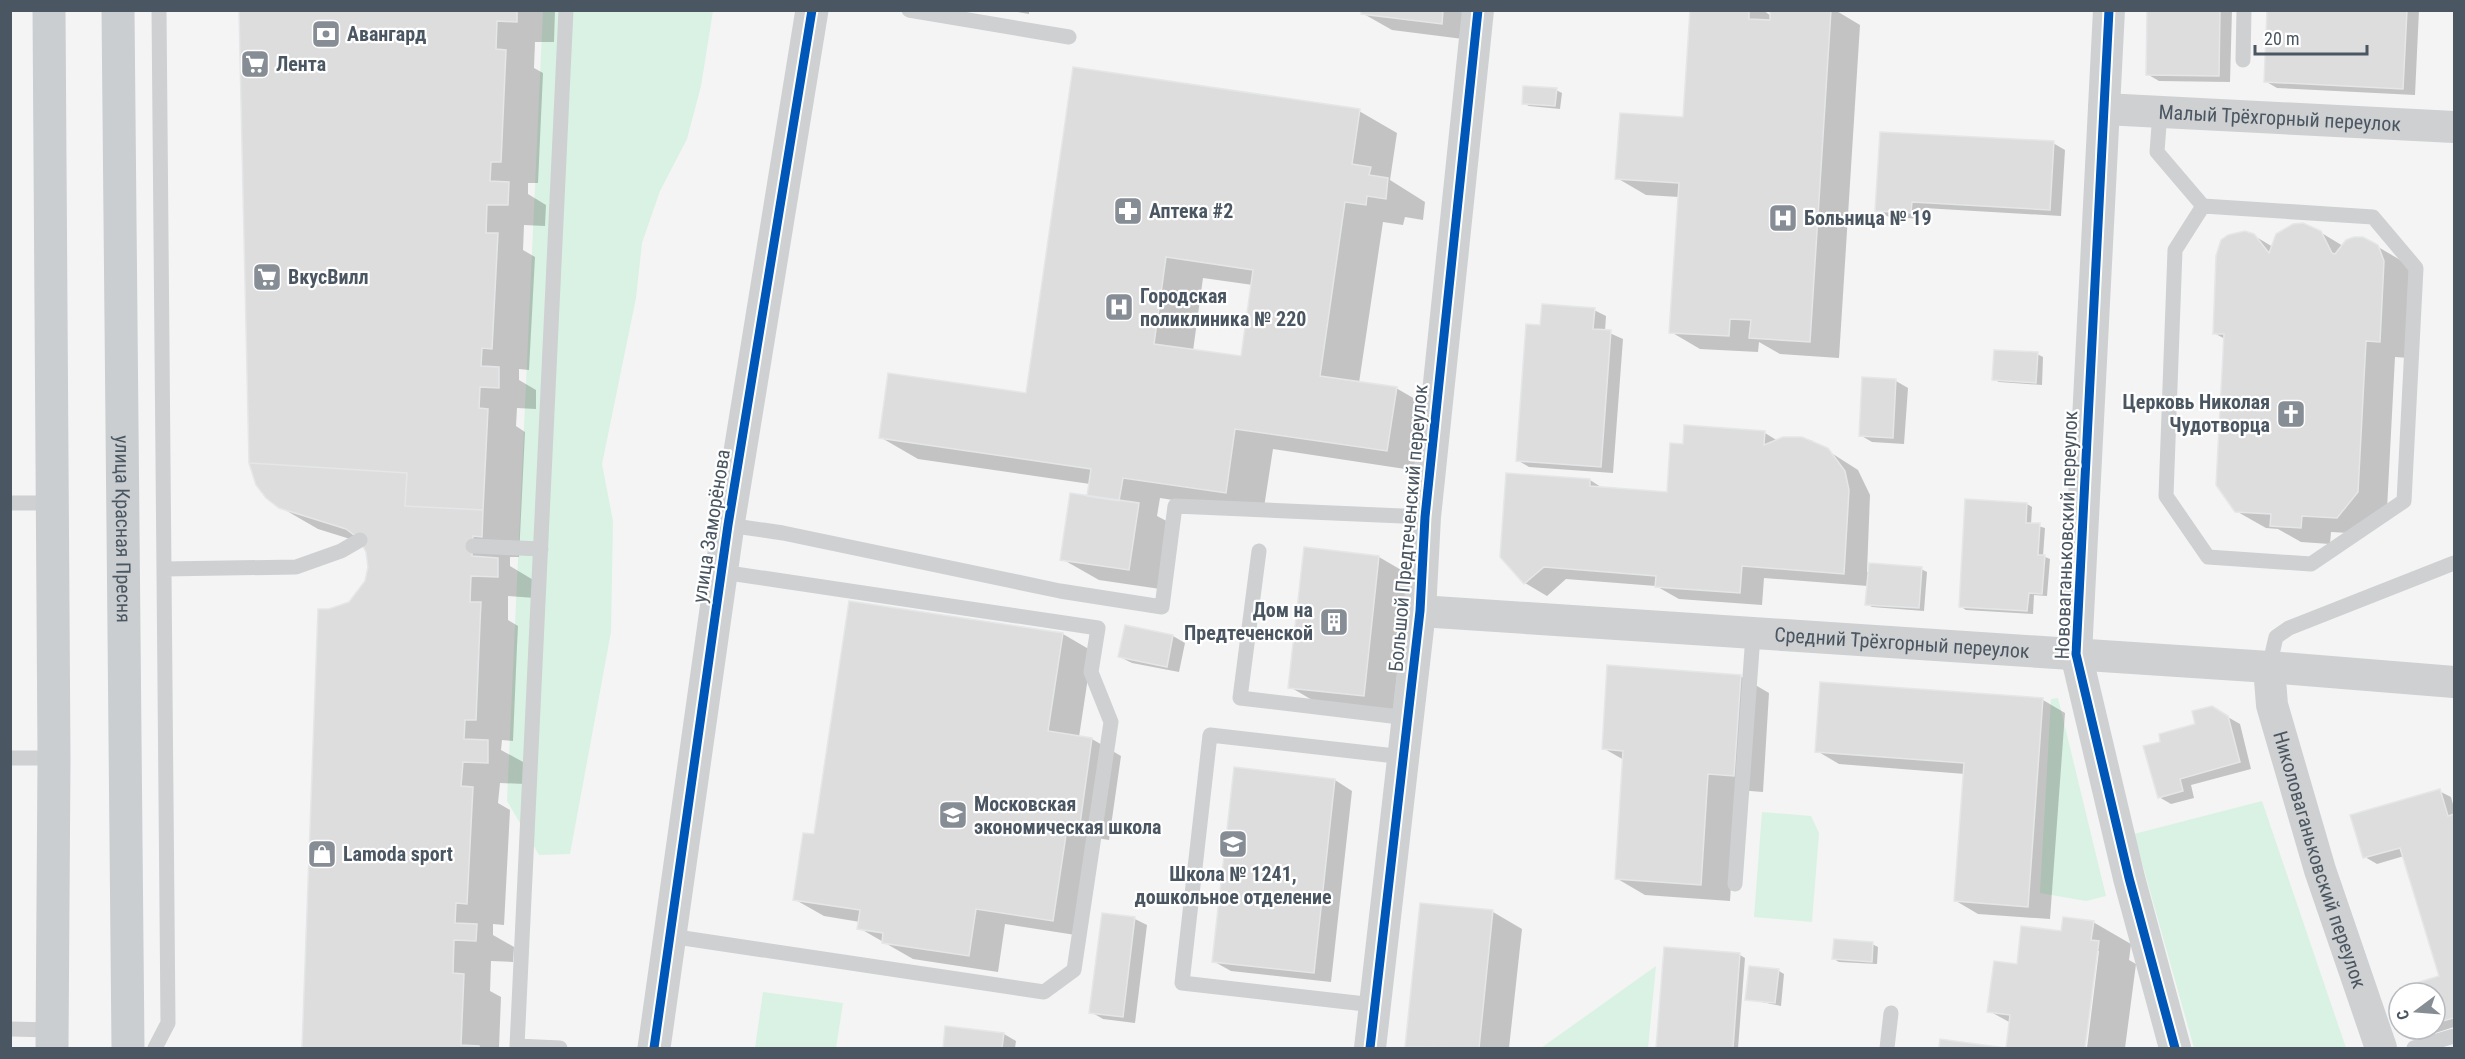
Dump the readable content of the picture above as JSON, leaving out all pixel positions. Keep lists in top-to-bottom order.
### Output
{
  "streets": {
    "main road": ["улица Красная Пресня"],
    "street": [
      "Малый Трёхгорный переулок",
      "улица Заморёнова",
      "Большой Предтеченский переулок",
      "Нововаганьковский переулок",
      "Средний Трёхгорный переулок",
      "Николоваганьковский переулок"
    ]
  },
  "crossings": [
    ["Малый Трёхгорный переулок", "Нововаганьковский переулок"],
    ["Большой Предтеченский переулок", "Средний Трёхгорный переулок"],
    ["Нововаганьковский переулок", "Средний Трёхгорный переулок"],
    ["Средний Трёхгорный переулок", "Николоваганьковский переулок"]
  ],
  "places": {
    "bank": ["Авангард"],
    "supermarket": ["Лента", "ВкусВилл"],
    "pharmacy": ["Аптека #2"],
    "hospital": ["Больница № 19", "Городская поликлиника № 220"],
    "church": ["Церковь Николая Чудотворца"],
    "building": ["Дом на Предтеченской"],
    "school or university": ["Московская экономическая школа", "Школа № 1241, дошкольное отделение"],
    "shop": ["Lamoda sport"]
  },
  "scale_bar": "20 m",
  "north": "left"
}
